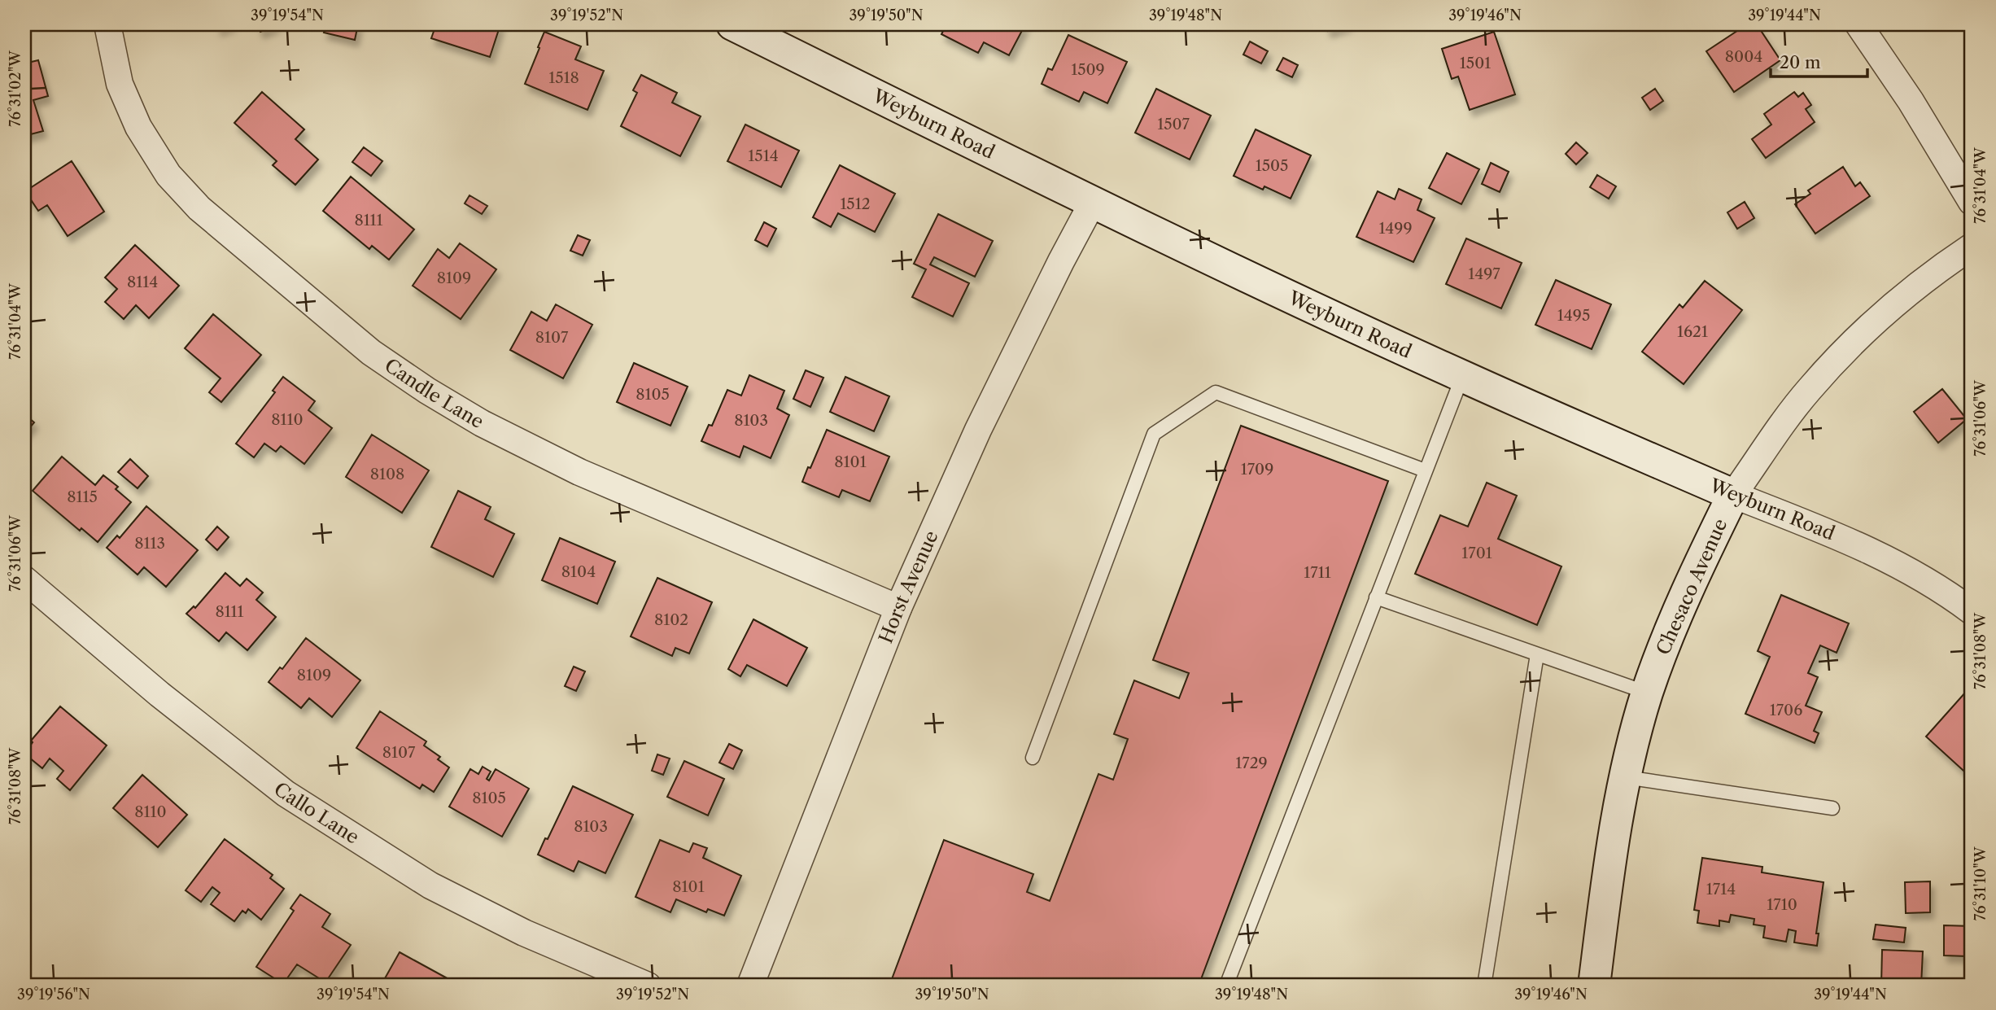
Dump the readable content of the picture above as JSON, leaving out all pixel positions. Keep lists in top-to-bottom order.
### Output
{
  "streets": {
    "street": [
      "Weyburn Road",
      "Candle Lane",
      "Chesaco Avenue",
      "Horst Avenue",
      "Callo Lane"
    ]
  },
  "crossings": [
    ["Weyburn Road", "Chesaco Avenue"],
    ["Weyburn Road", "Horst Avenue"],
    ["Candle Lane", "Horst Avenue"]
  ],
  "house_numbers": [
    "8004",
    "1501",
    "1509",
    "1518",
    "1507",
    "1514",
    "1505",
    "1512",
    "8111",
    "1499",
    "1497",
    "8109",
    "8114",
    "1495",
    "1621",
    "8107",
    "8105",
    "8110",
    "8103",
    "8101",
    "1709",
    "8108",
    "8115",
    "8113",
    "1701",
    "8104",
    "1711",
    "8111",
    "8102",
    "8109",
    "1706",
    "8107",
    "1729",
    "8105",
    "8110",
    "8103",
    "8101",
    "1714",
    "1710"
  ],
  "scale_bar": "20 m",
  "coordinates": [
    "39°19'54\"N",
    "39°19'52\"N",
    "39°19'50\"N",
    "39°19'48\"N",
    "39°19'46\"N",
    "39°19'44\"N",
    "76°31'02\"W",
    "76°31'04\"W",
    "76°31'06\"W",
    "76°31'08\"W",
    "76°31'10\"W",
    "39°19'56\"N"
  ]
}
